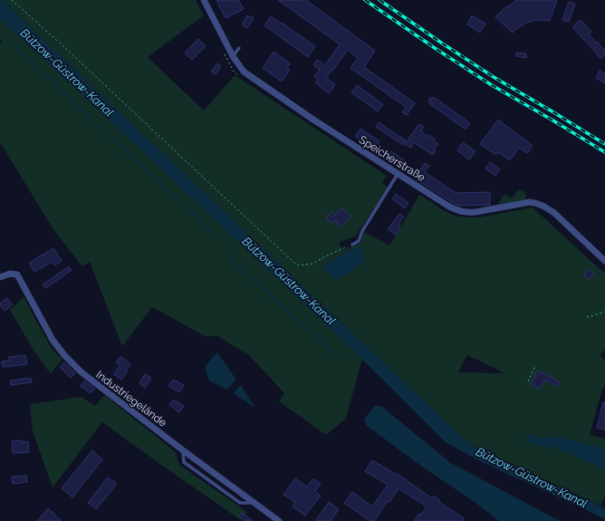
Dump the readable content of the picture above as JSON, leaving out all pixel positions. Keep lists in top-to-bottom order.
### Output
{
  "streets": {
    "street": ["Speicherstraße", "Industriegelände"]
  },
  "water": ["Bützow-Güstrow-Kanal"]
}
